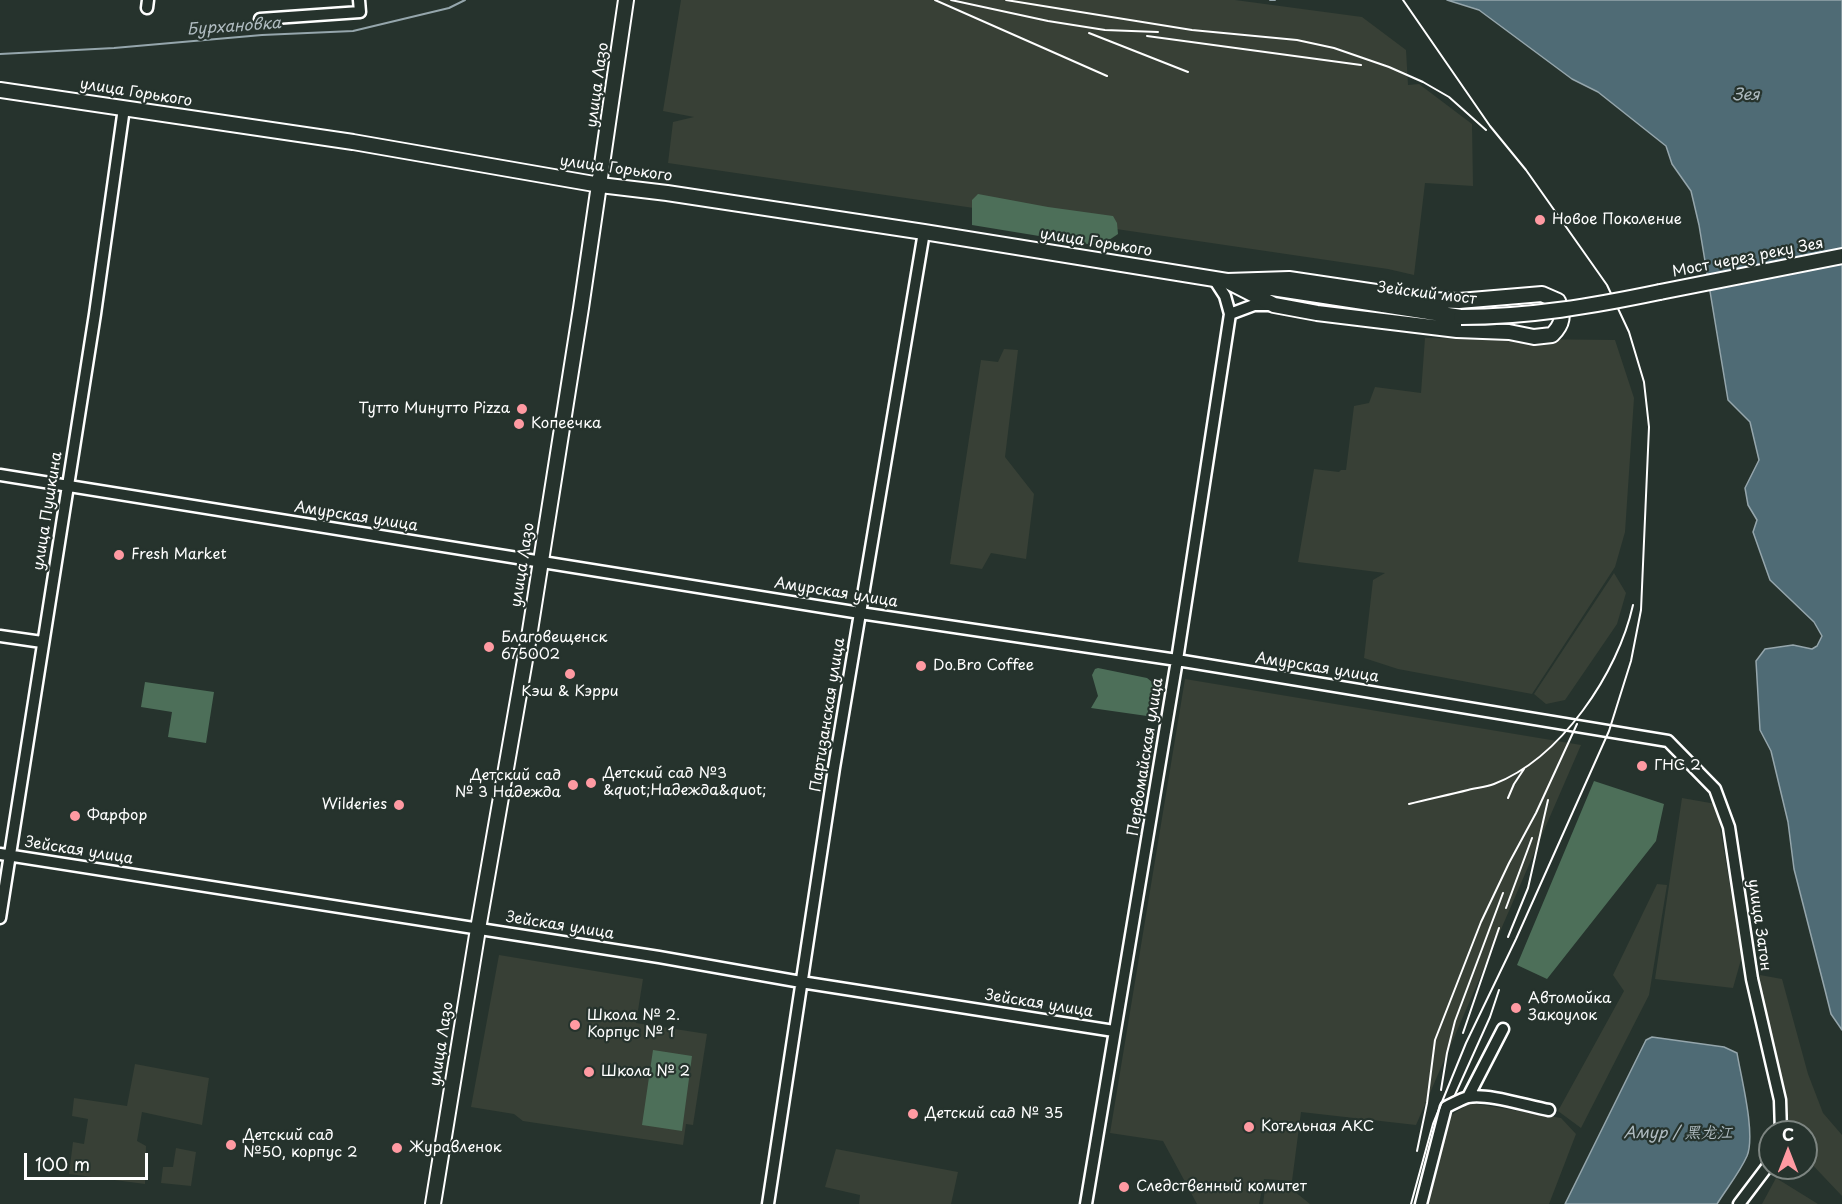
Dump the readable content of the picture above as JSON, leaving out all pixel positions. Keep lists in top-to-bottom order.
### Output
{
  "streets": {
    "main road": [
      "улица Лазо",
      "улица Горького",
      "Мост через реку Зея",
      "Зейский мост"
    ],
    "street": [
      "улица Пушкина",
      "Амурская улица",
      "Партизанская улица",
      "Первомайская улица",
      "Зейская улица",
      "улица Затон"
    ]
  },
  "crossings": [
    ["улица Лазо", "улица Горького"],
    ["улица Лазо", "Амурская улица"],
    ["улица Лазо", "Зейская улица"],
    ["улица Горького", "Зейский мост"],
    ["улица Горького", "улица Пушкина"],
    ["улица Горького", "Партизанская улица"],
    ["Мост через реку Зея", "Зейский мост"],
    ["улица Пушкина", "Амурская улица"],
    ["улица Пушкина", "Зейская улица"],
    ["Амурская улица", "Партизанская улица"],
    ["Амурская улица", "Первомайская улица"],
    ["Амурская улица", "улица Затон"],
    ["Партизанская улица", "Зейская улица"],
    ["Первомайская улица", "Зейская улица"]
  ],
  "water": ["Бурхановка", "Зея", "Амур / 黑龙江"],
  "places": [
    "Новое Поколение",
    "Тутто Минутто Pizza",
    "Копеечка",
    "Fresh Market",
    "Благовещенск 675002",
    "Do.Bro Coffee",
    "Кэш & Кэрри",
    "ГНС 2",
    "Детский сад №3 &quot;Надежда&quot;",
    "Детский сад № 3 Надежда",
    "Wilderies",
    "Фарфор",
    "Автомойка Закоулок",
    "Школа № 2. Корпус № 1",
    "Школа № 2",
    "Детский сад № 35",
    "Котельная АКС",
    "Детский сад №50, корпус 2",
    "Журавленок",
    "Следственный комитет"
  ],
  "scale_bar": "100 m",
  "north": "top"
}
